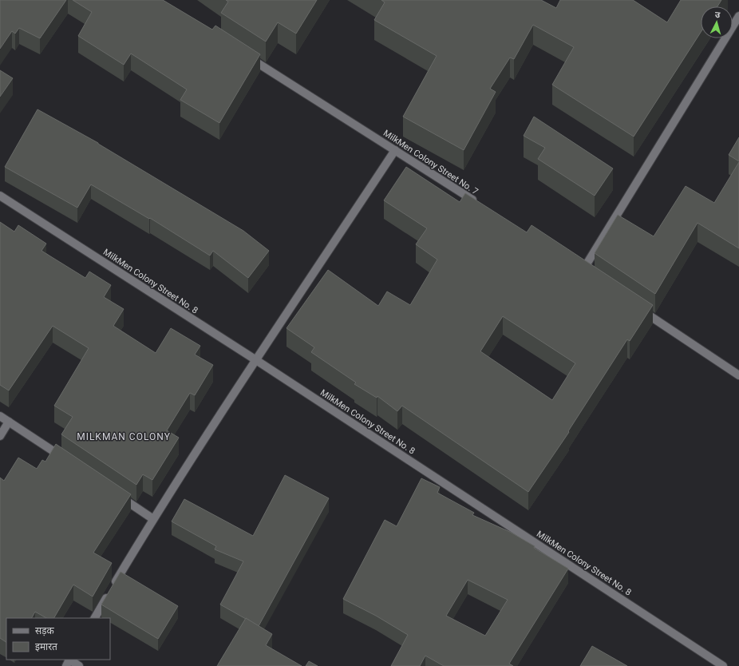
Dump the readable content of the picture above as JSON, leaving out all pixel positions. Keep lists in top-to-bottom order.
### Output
{
  "streets": {
    "street": ["MilkMen Colony Street No. 7", "MilkMen Colony Street No. 8"]
  },
  "districts": ["MILKMAN COLONY"],
  "legend": ["सड़क", "इमारत"],
  "north": "top"
}
